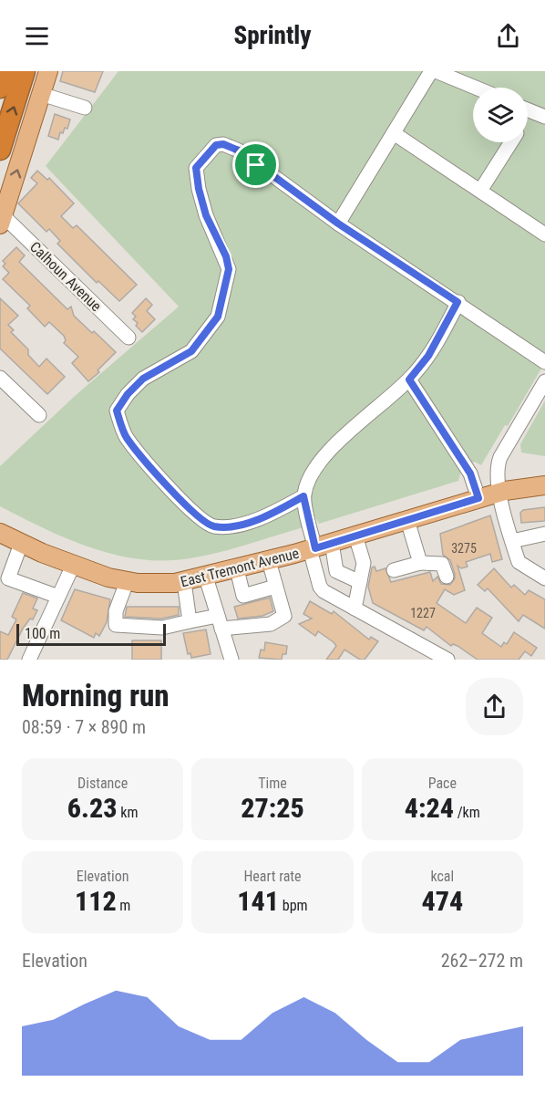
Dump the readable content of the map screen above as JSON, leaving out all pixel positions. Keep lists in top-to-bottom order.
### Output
{
  "streets": {
    "main road": ["East Tremont Avenue"],
    "street": ["Calhoun Avenue"]
  },
  "house_numbers": ["3275", "1227"],
  "scale_bar": "100 m",
  "page": {
    "header": "Sprintly",
    "scale": "100 m",
    "heading": ["Morning run", "08:59 · 7 × 890 m"],
    "stats": [
      ["Distance", "6.23 km"],
      ["Time", "27:25"],
      ["Pace", "4:24 /km"],
      ["Elevation", "112 m"],
      ["Heart rate", "141 bpm"],
      ["kcal", "474"]
    ],
    "chart": ["Elevation", "262–272 m"]
  }
}
